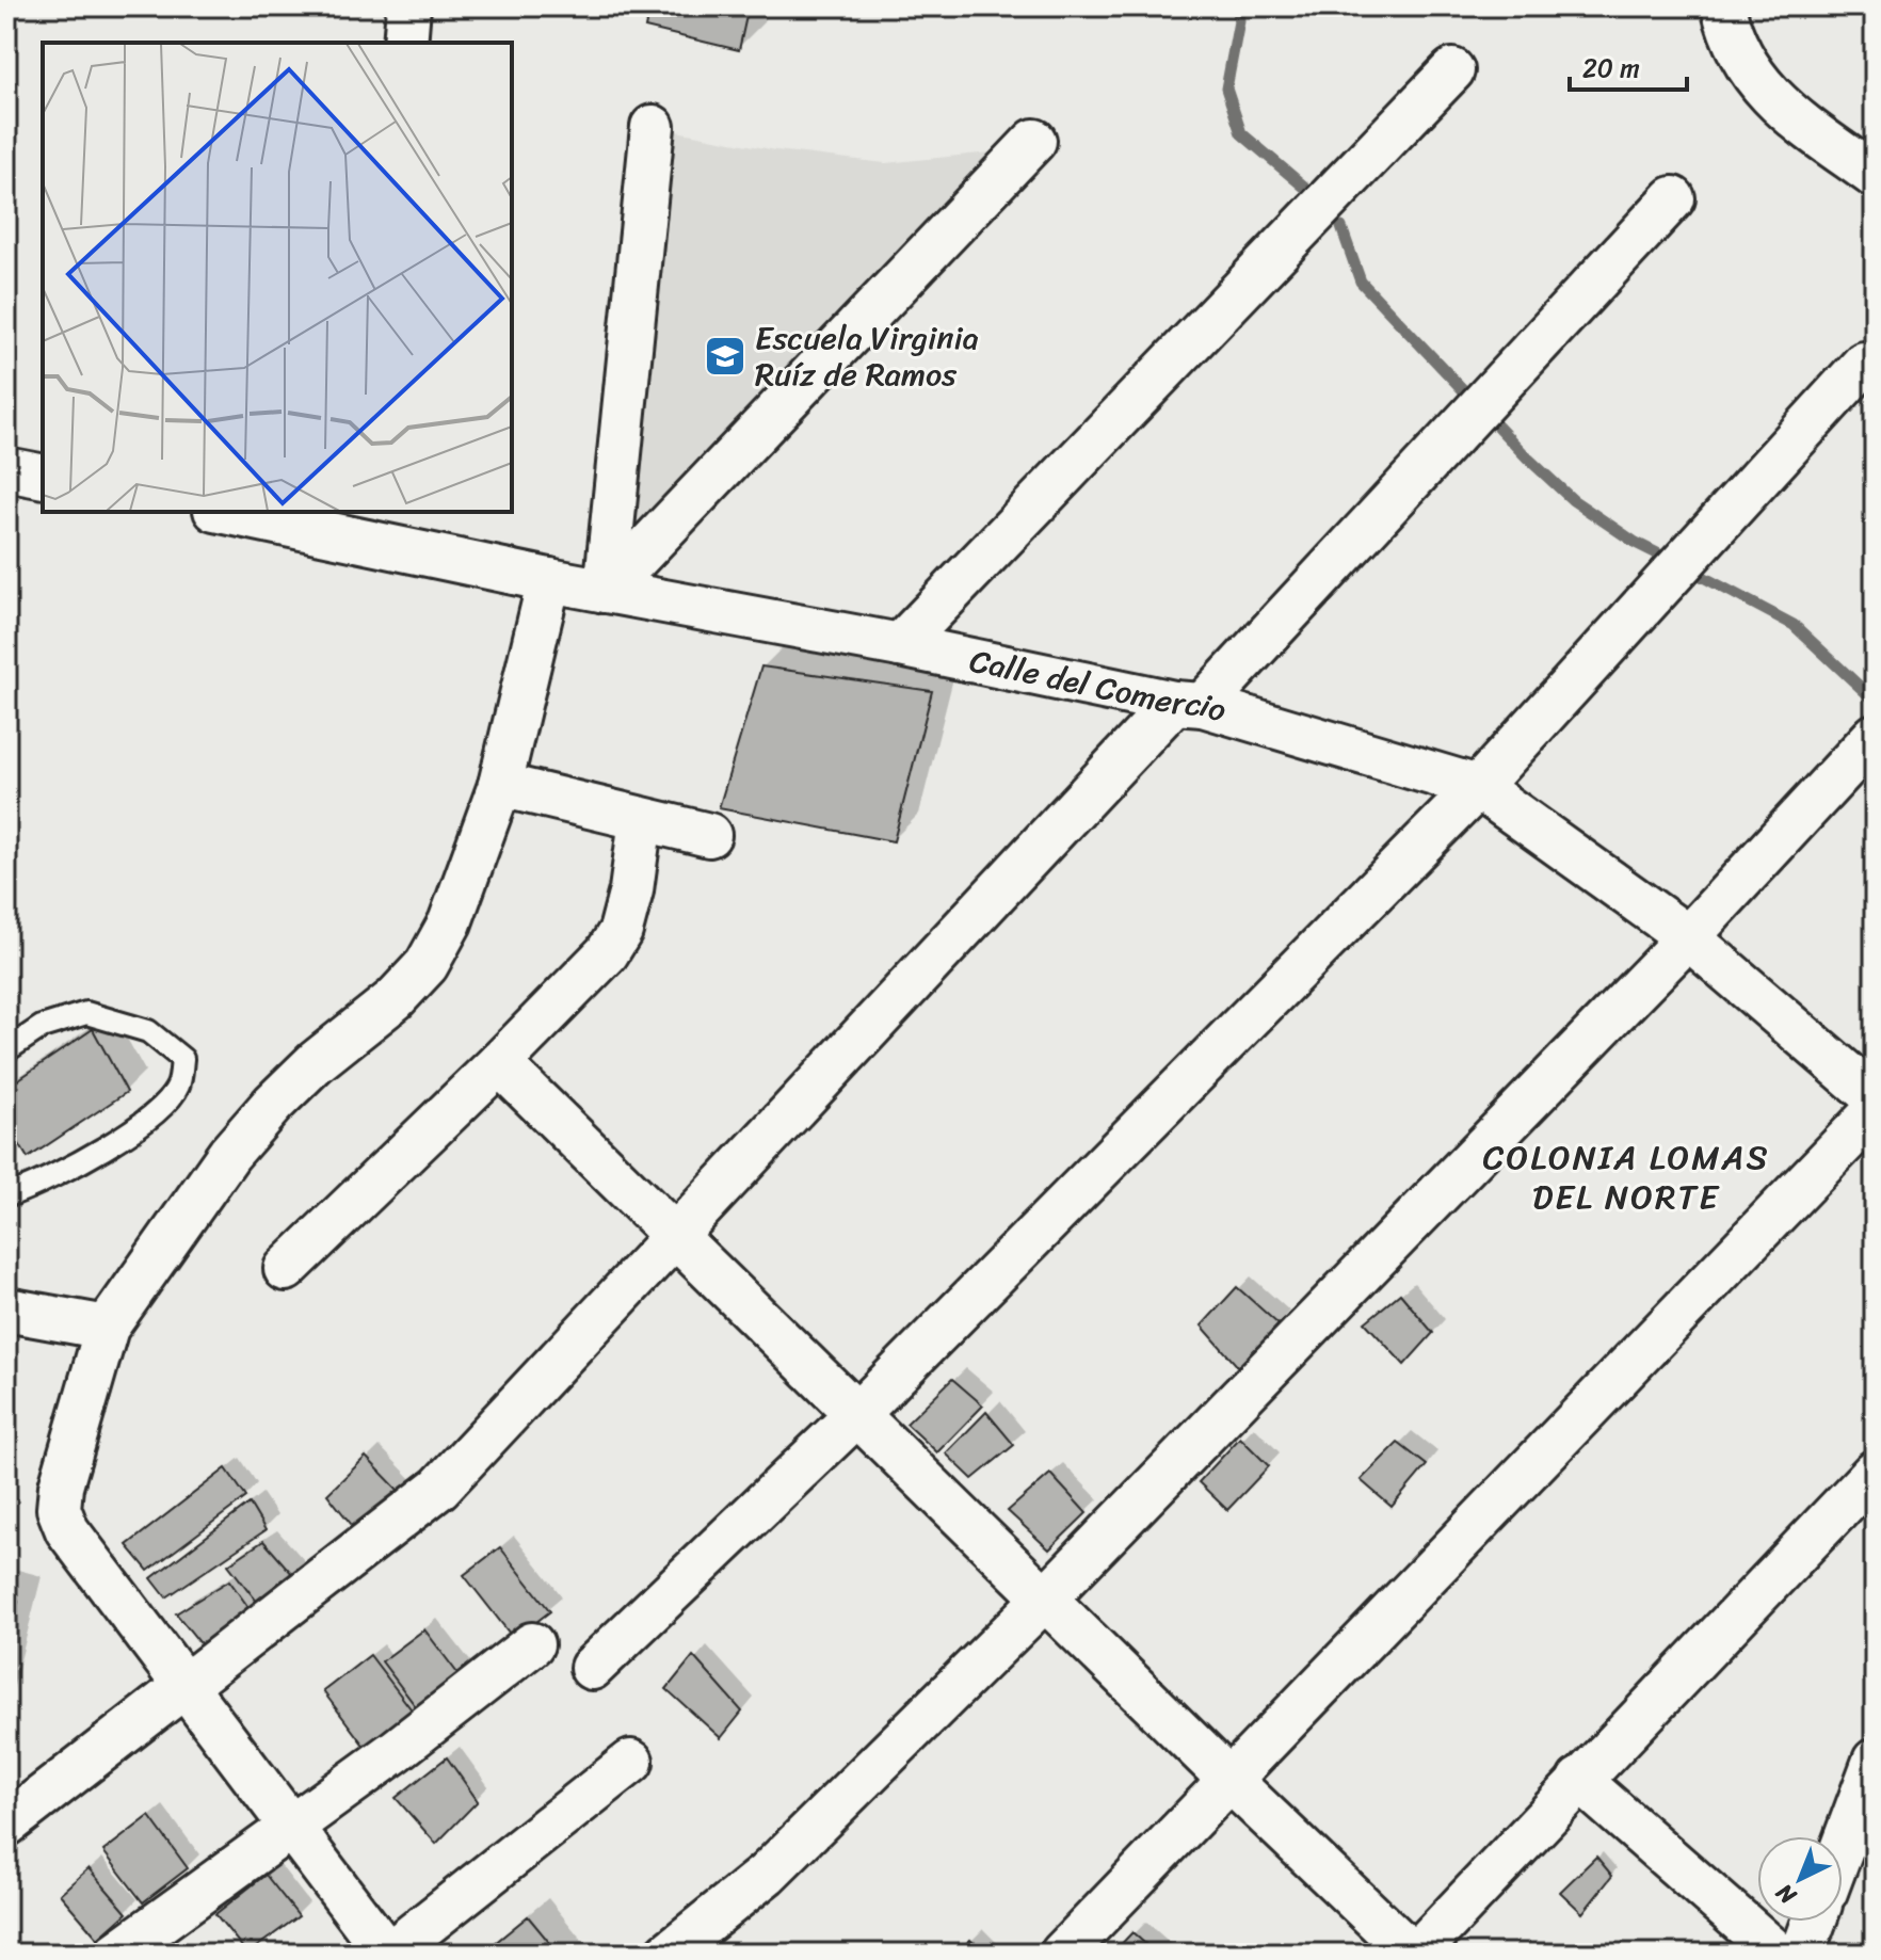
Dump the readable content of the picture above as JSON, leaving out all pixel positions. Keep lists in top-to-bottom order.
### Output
{
  "streets": {
    "street": ["Calle del Comercio"]
  },
  "districts": ["COLONIA LOMAS DEL NORTE"],
  "places": {
    "school or university": ["Escuela Virginia Ruíz de Ramos"]
  },
  "scale_bar": "20 m",
  "north": "bottom left"
}
